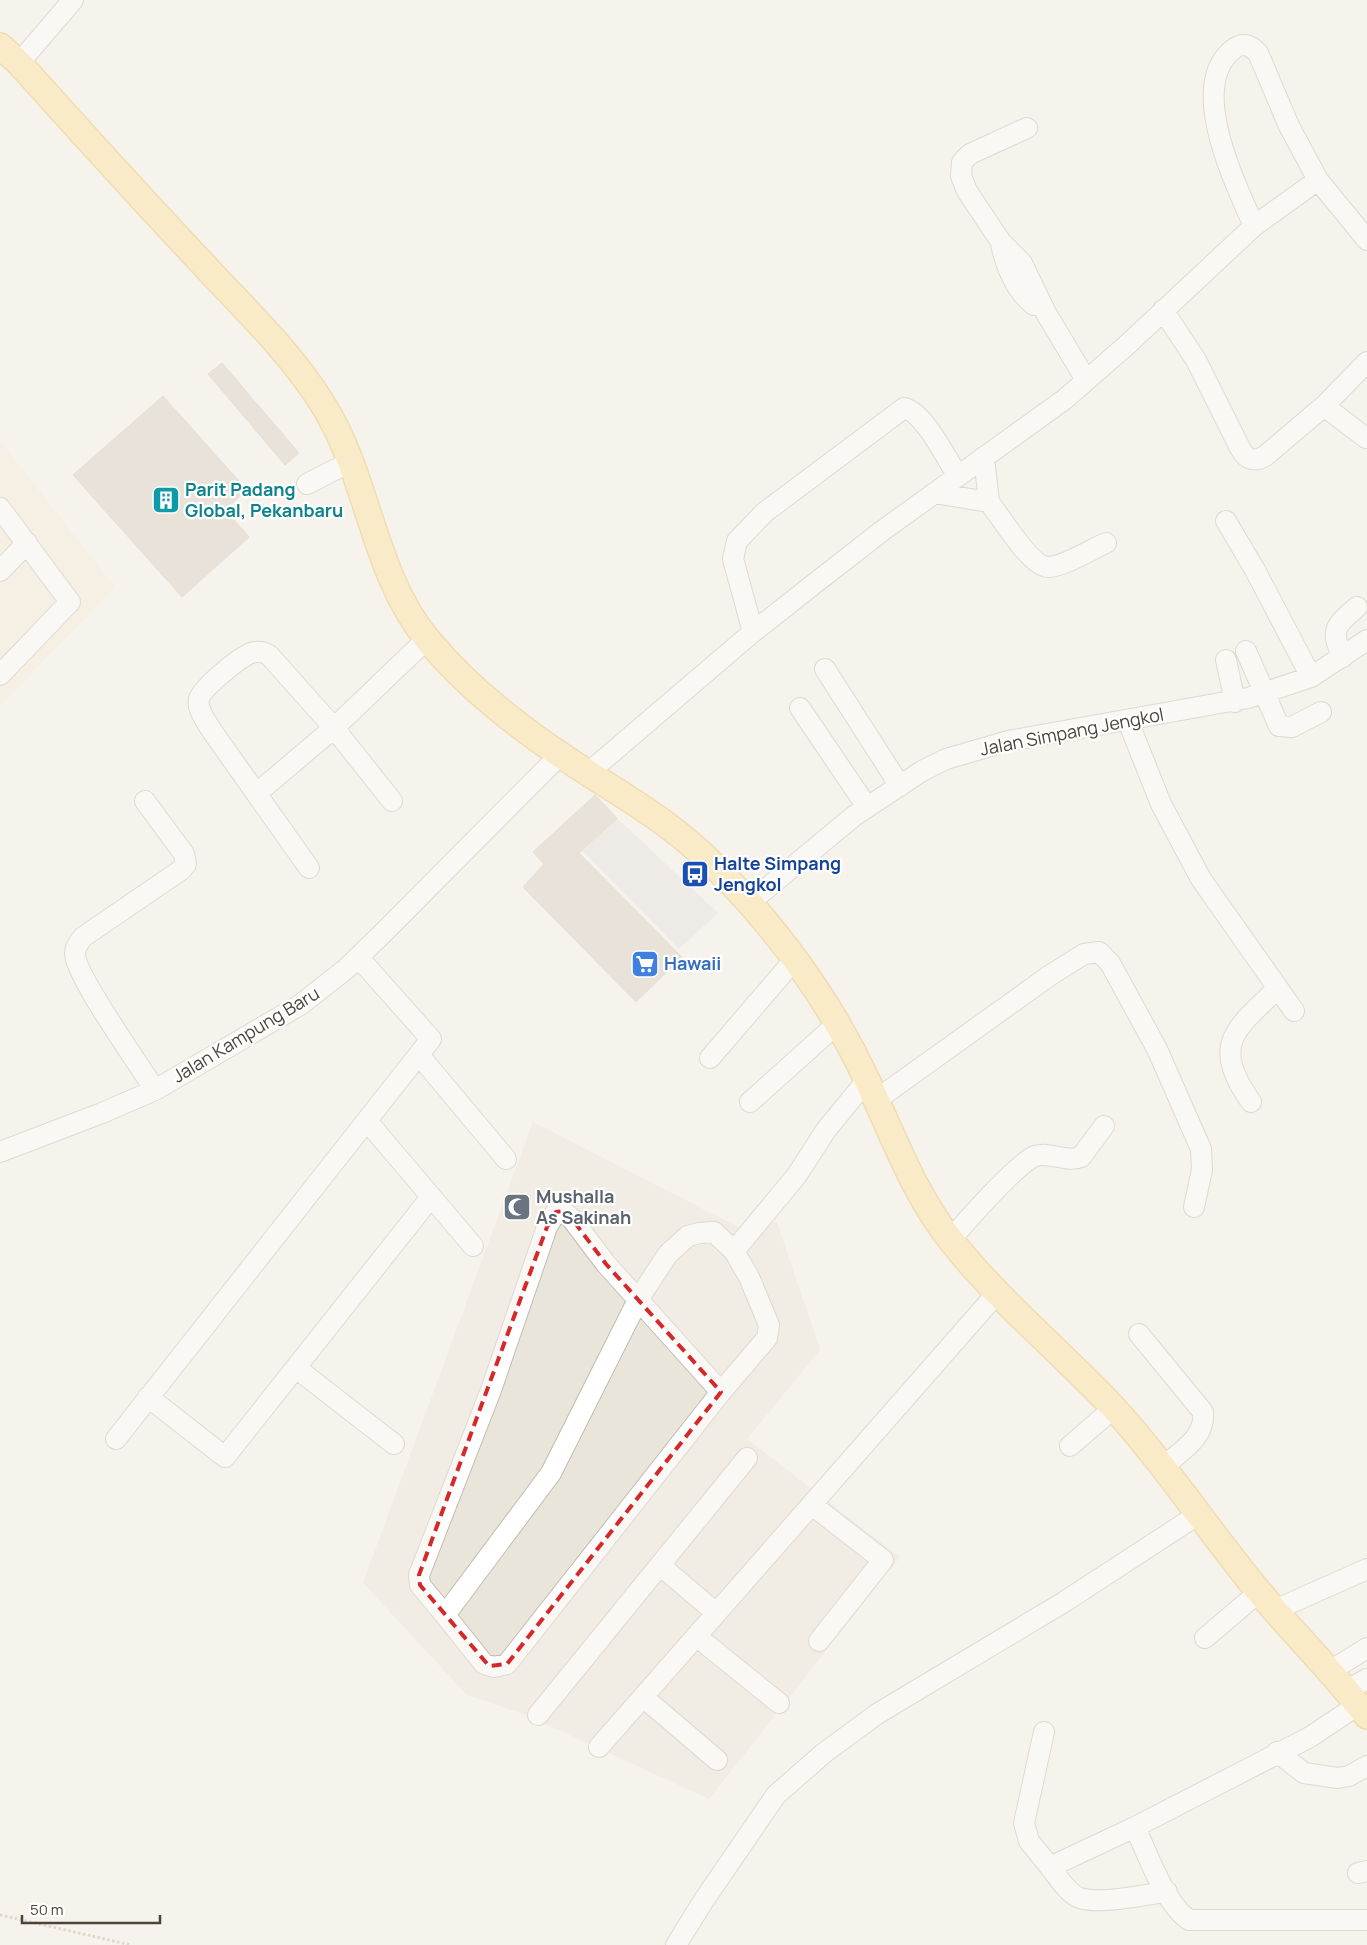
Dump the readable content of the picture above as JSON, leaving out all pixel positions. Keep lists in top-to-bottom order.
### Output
{
  "streets": {
    "street": ["Jalan Simpang Jengkol", "Jalan Kampung Baru"]
  },
  "places": {
    "building": ["Parit Padang Global, Pekanbaru"],
    "bus stop": ["Halte Simpang Jengkol"],
    "supermarket": ["Hawaii"],
    "mosque": ["Mushalla As Sakinah"]
  },
  "scale_bar": "50 m"
}
